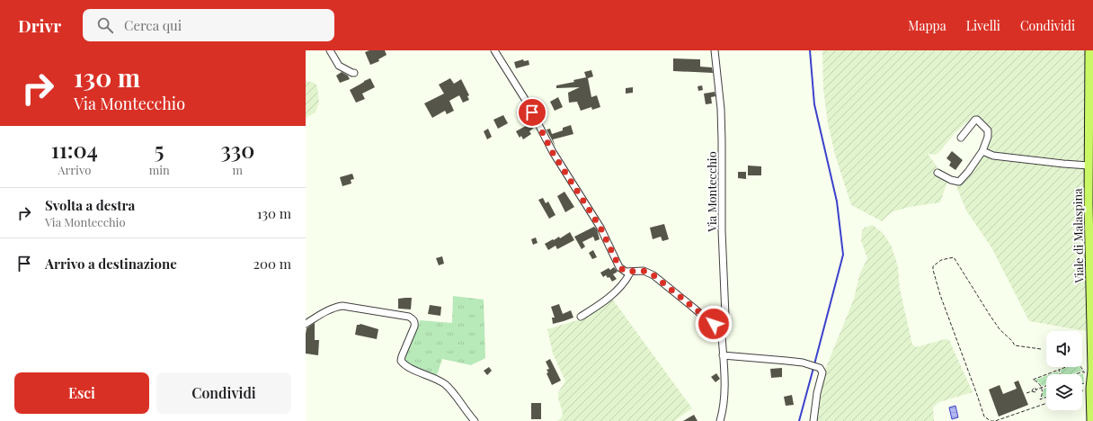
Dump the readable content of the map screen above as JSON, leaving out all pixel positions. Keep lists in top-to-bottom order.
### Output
{
  "streets": {
    "main road": ["Viale di Malaspina"],
    "street": ["Via Montecchio"]
  },
  "page": {
    "header": "Drivr",
    "search": "Cerca qui",
    "nav": ["Mappa", "Livelli", "Condividi"],
    "turn": ["130 m", "Via Montecchio"],
    "eta": [
      "11:04",
      "Arrivo",
      "5",
      "min",
      "330",
      "m"
    ],
    "list": [
      {
        "name": "Svolta a destra",
        "note": "Via Montecchio",
        "value": "130 m"
      },
      {
        "name": "Arrivo a destinazione",
        "value": "200 m"
      }
    ],
    "buttons": ["Esci", "Condividi"]
  }
}
